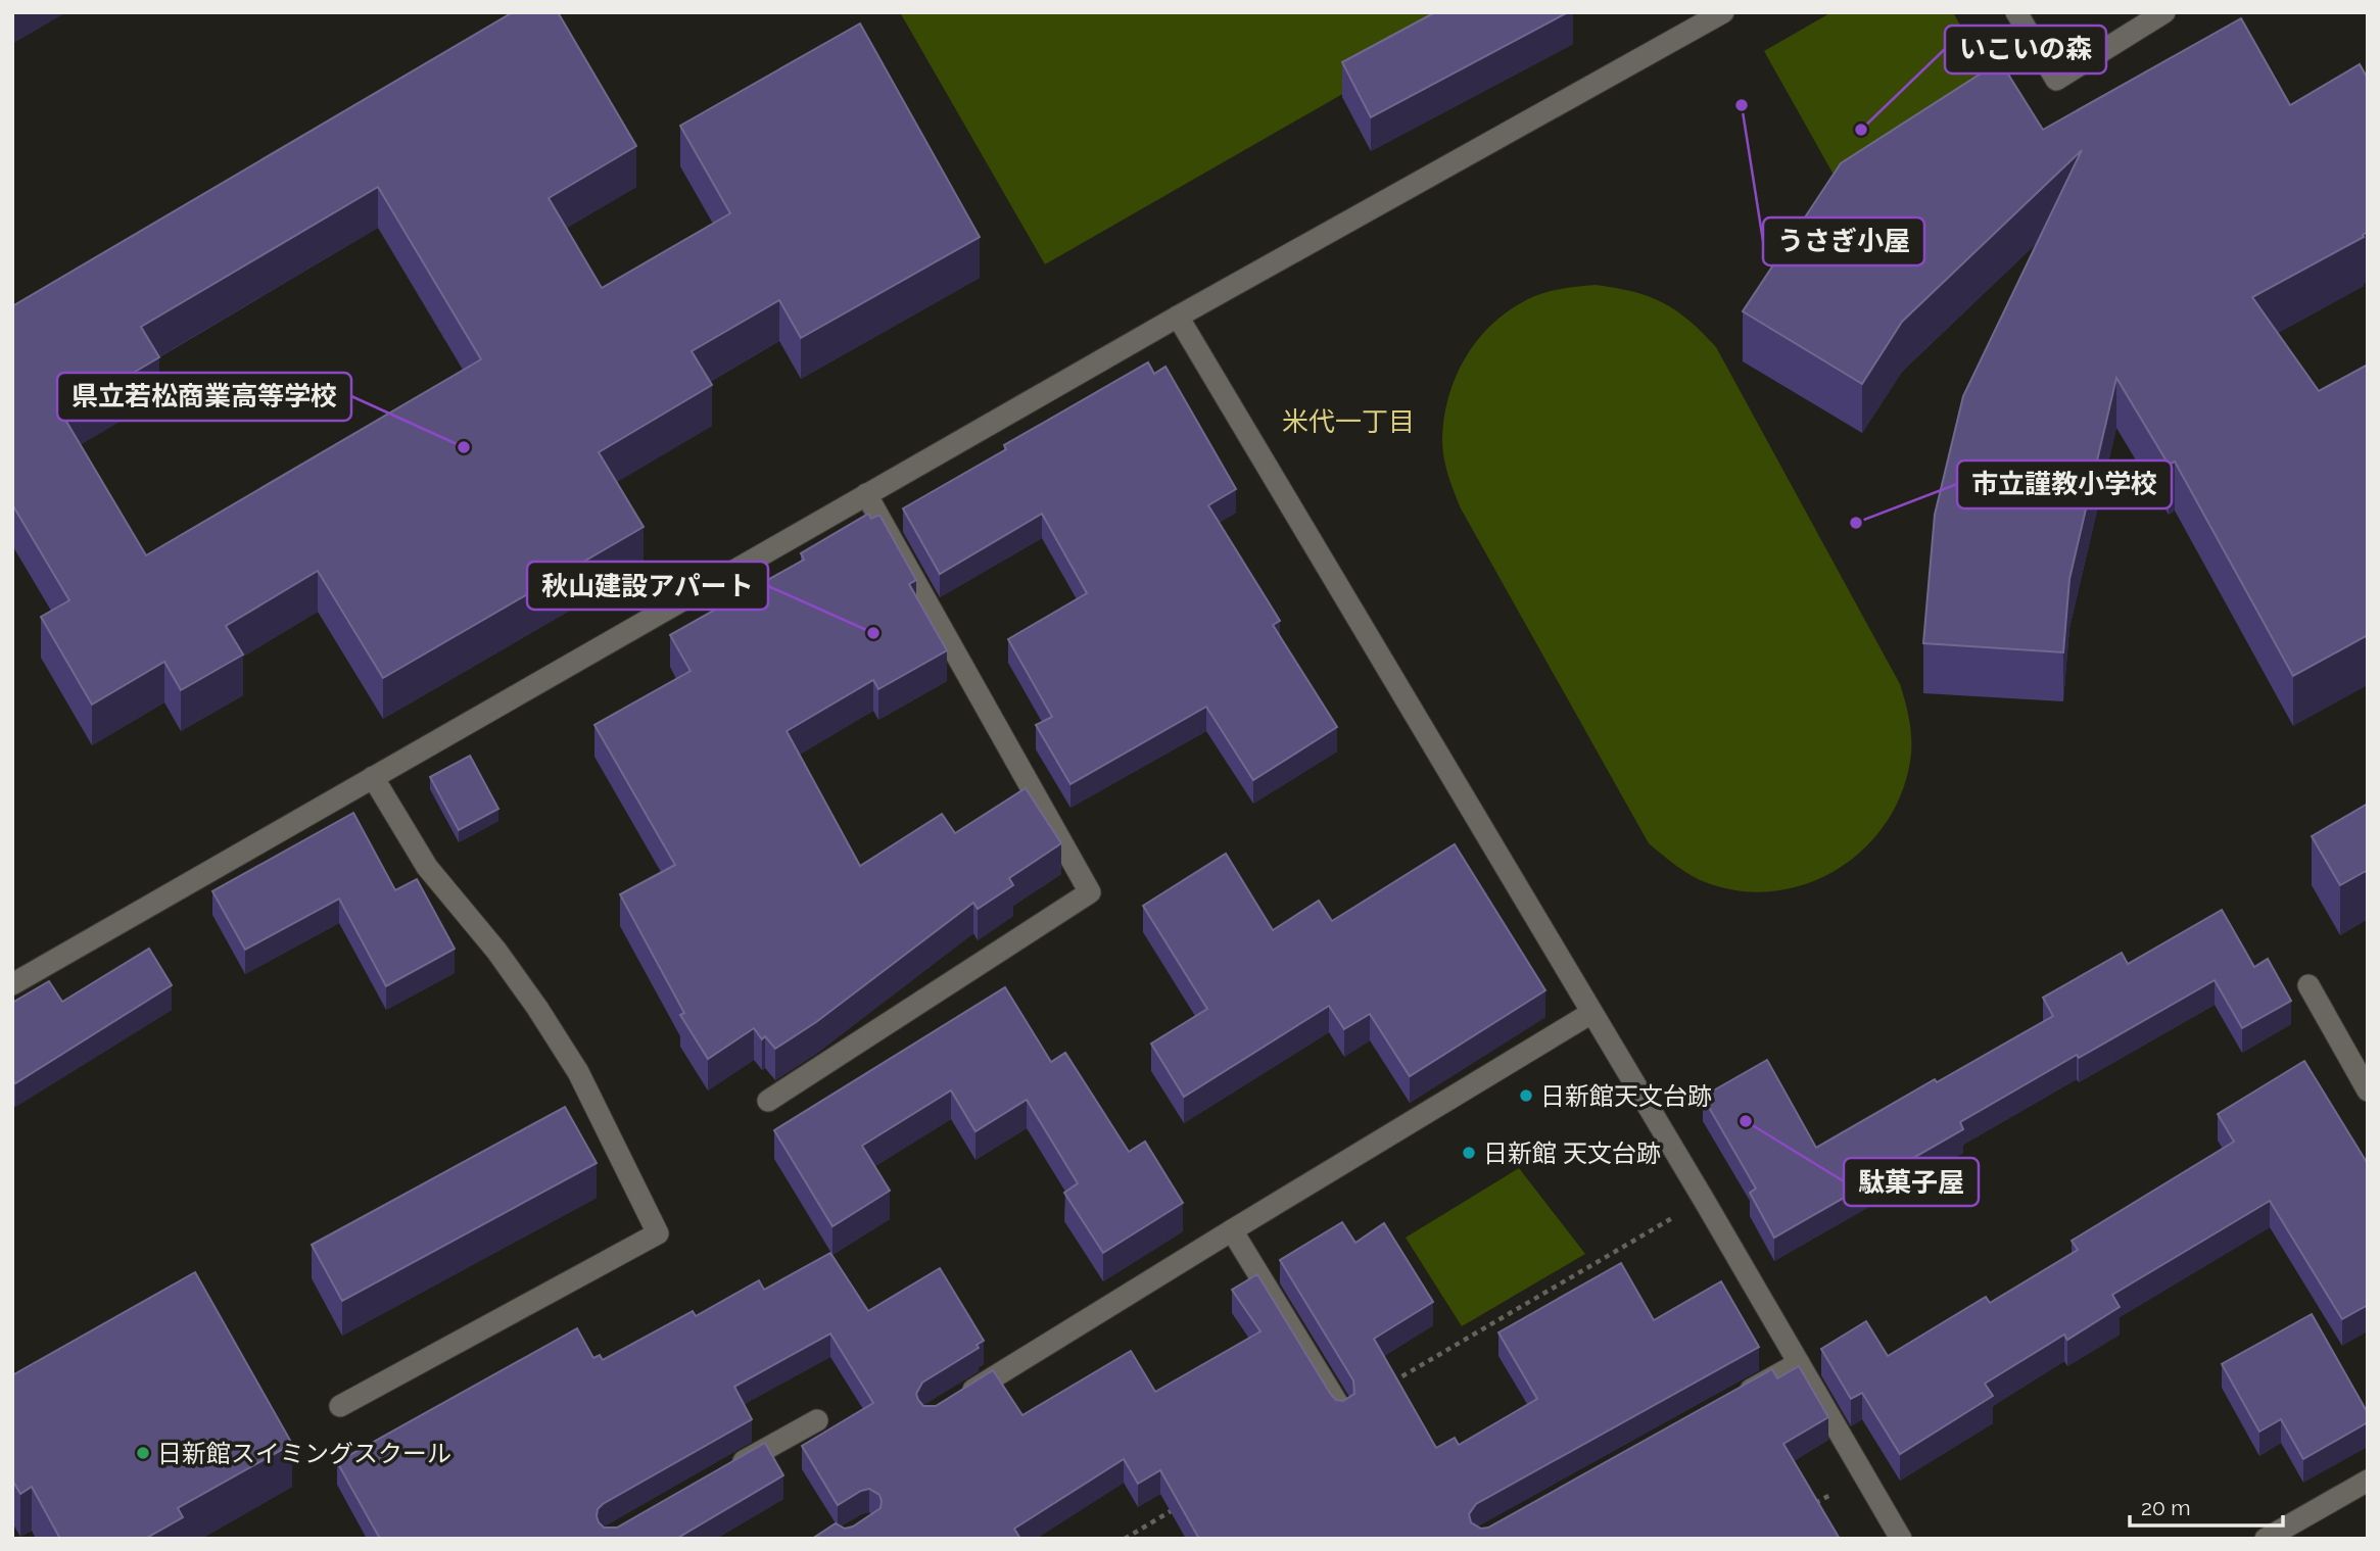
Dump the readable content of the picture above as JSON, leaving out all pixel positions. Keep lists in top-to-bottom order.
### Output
{
  "districts": ["米代一丁目"],
  "places": [
    "うさぎ小屋",
    "いこいの森",
    "県立若松商業高等学校",
    "市立謹教小学校",
    "秋山建設アパート",
    "日新館天文台跡",
    "駄菓子屋",
    "日新館 天文台跡",
    "日新館スイミングスクール"
  ],
  "scale_bar": "20 m"
}
